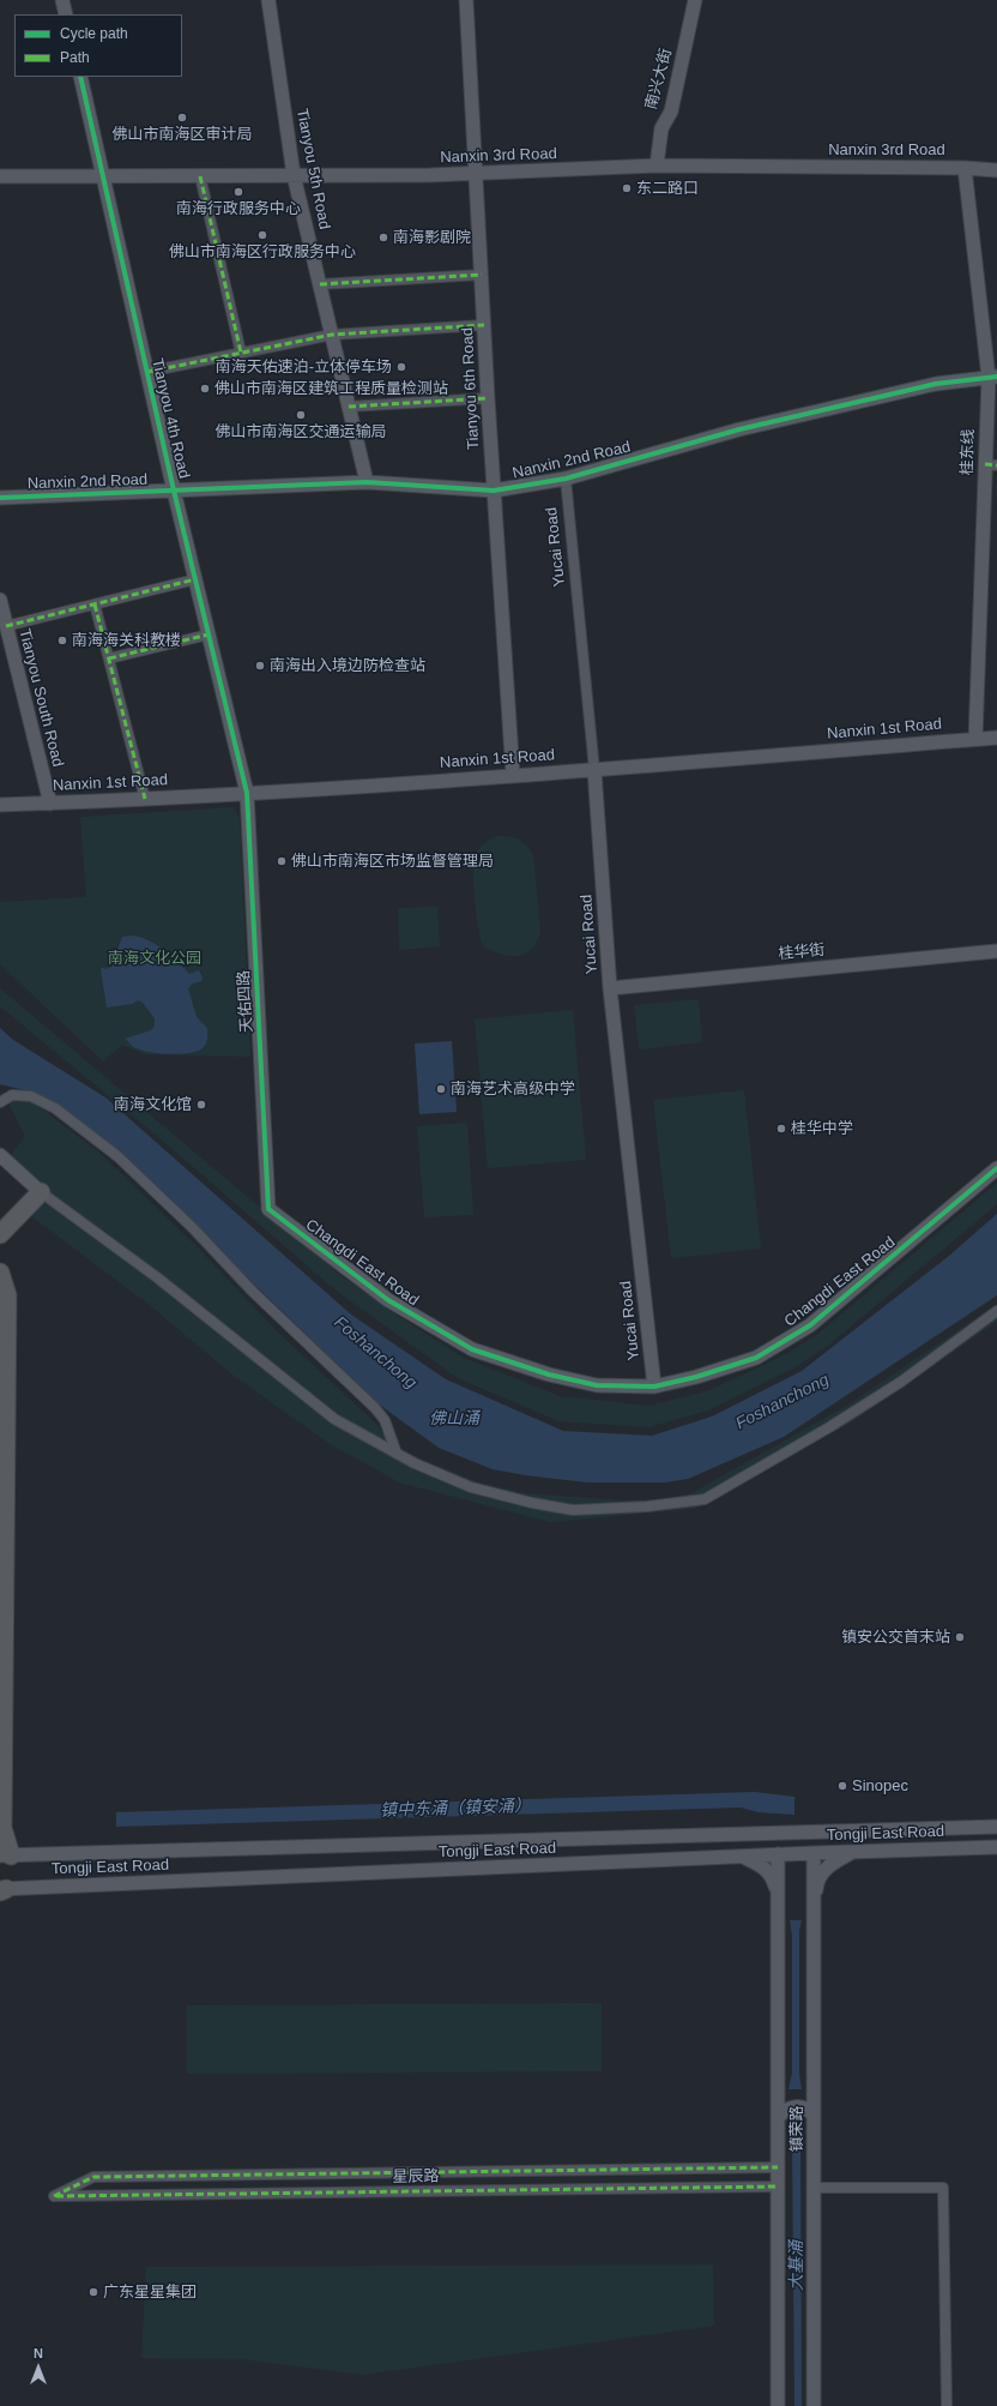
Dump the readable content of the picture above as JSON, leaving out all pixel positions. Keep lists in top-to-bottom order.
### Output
{
  "streets": {
    "street": [
      "南兴大街",
      "Nanxin 3rd Road",
      "Tianyou 5th Road",
      "Tianyou 6th Road",
      "Tianyou 4th Road",
      "桂东线",
      "Nanxin 2nd Road",
      "Yucai Road",
      "Tianyou South Road",
      "Nanxin 1st Road",
      "桂华街",
      "天佑四路",
      "Changdi East Road",
      "Tongji East Road",
      "镇荣路",
      "星辰路"
    ]
  },
  "crossings": [
    ["南兴大街", "Nanxin 3rd Road"],
    ["Nanxin 3rd Road", "Tianyou 5th Road"],
    ["Nanxin 3rd Road", "Tianyou 6th Road"],
    ["Nanxin 3rd Road", "Tianyou 4th Road"],
    ["Nanxin 3rd Road", "桂东线"],
    ["Tianyou 5th Road", "Nanxin 2nd Road"],
    ["Tianyou 6th Road", "Nanxin 2nd Road"],
    ["Tianyou 6th Road", "Nanxin 1st Road"],
    ["Tianyou 4th Road", "Nanxin 2nd Road"],
    ["Tianyou 4th Road", "Nanxin 1st Road"],
    ["Tianyou 4th Road", "天佑四路"],
    ["桂东线", "Nanxin 2nd Road"],
    ["桂东线", "Nanxin 1st Road"],
    ["Nanxin 2nd Road", "Yucai Road"],
    ["Yucai Road", "Nanxin 1st Road"],
    ["Yucai Road", "桂华街"],
    ["Yucai Road", "Changdi East Road"],
    ["Tianyou South Road", "Nanxin 1st Road"],
    ["Nanxin 1st Road", "天佑四路"],
    ["天佑四路", "Changdi East Road"],
    ["Tongji East Road", "镇荣路"],
    ["镇荣路", "星辰路"]
  ],
  "water": [
    "Foshanchong",
    "佛山涌",
    "镇中东涌（镇安涌）",
    "大基涌"
  ],
  "parks": ["南海文化公园"],
  "places": [
    "佛山市南海区审计局",
    "东二路口",
    "南海行政服务中心",
    "佛山市南海区行政服务中心",
    "南海影剧院",
    "南海天佑速泊-立体停车场",
    "佛山市南海区建筑工程质量检测站",
    "佛山市南海区交通运输局",
    "南海海关科教楼",
    "南海出入境边防检查站",
    "佛山市南海区市场监督管理局",
    "南海艺术高级中学",
    "南海文化馆",
    "桂华中学",
    "镇安公交首末站",
    "Sinopec",
    "广东星星集团"
  ],
  "legend": ["Cycle path", "Path"],
  "north": "top"
}
